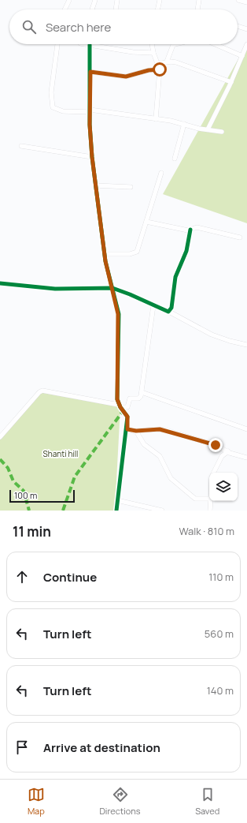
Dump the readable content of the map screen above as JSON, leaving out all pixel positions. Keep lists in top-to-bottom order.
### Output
{
  "parks": ["Shanti hill"],
  "scale_bar": "100 m",
  "page": {
    "search": "Search here",
    "scale": "100 m",
    "heading": ["11 min", "Walk · 810 m"],
    "list": [
      ["Continue", "110 m"],
      ["Turn left", "560 m"],
      ["Turn left", "140 m"],
      "Arrive at destination"
    ],
    "nav": ["Map", "Directions", "Saved"]
  }
}
